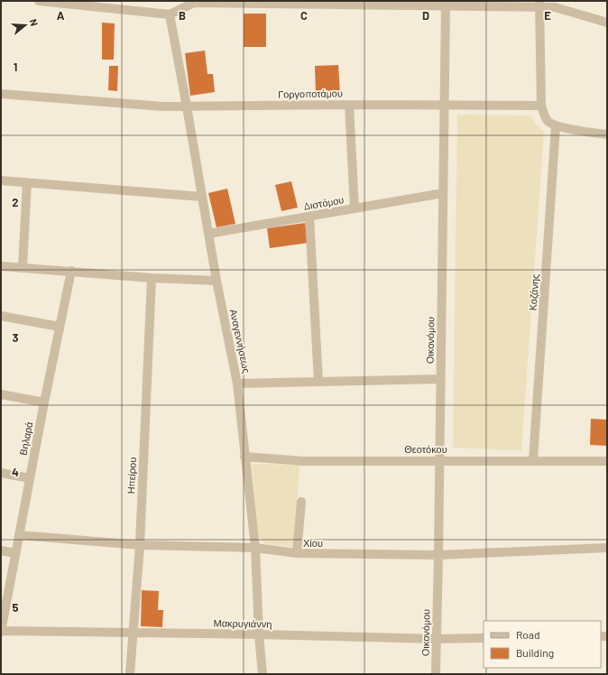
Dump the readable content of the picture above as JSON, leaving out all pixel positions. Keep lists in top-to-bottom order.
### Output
{
  "streets": {
    "street": [
      "Γοργοποτάμου",
      "Διστόμου",
      "Κοζάνης",
      "Οικονόμου",
      "Αναγεννήσεως",
      "Βηλαρά",
      "Θεοτόκου",
      "Ηπείρου",
      "Χίου",
      "Μακρυγιάννη"
    ]
  },
  "crossings": [
    ["Γοργοποτάμου", "Οικονόμου"],
    ["Γοργοποτάμου", "Αναγεννήσεως"],
    ["Διστόμου", "Οικονόμου"],
    ["Διστόμου", "Αναγεννήσεως"],
    ["Κοζάνης", "Θεοτόκου"],
    ["Οικονόμου", "Θεοτόκου"],
    ["Οικονόμου", "Χίου"],
    ["Οικονόμου", "Μακρυγιάννη"],
    ["Αναγεννήσεως", "Θεοτόκου"],
    ["Αναγεννήσεως", "Χίου"],
    ["Αναγεννήσεως", "Μακρυγιάννη"],
    ["Βηλαρά", "Χίου"],
    ["Βηλαρά", "Μακρυγιάννη"],
    ["Ηπείρου", "Χίου"],
    ["Ηπείρου", "Μακρυγιάννη"]
  ],
  "legend": ["Road", "Building"],
  "north": "right",
  "grid": {
    "columns": [
      "A",
      "B",
      "C",
      "D",
      "E"
    ],
    "rows": [
      "1",
      "2",
      "3",
      "4",
      "5"
    ]
  }
}
